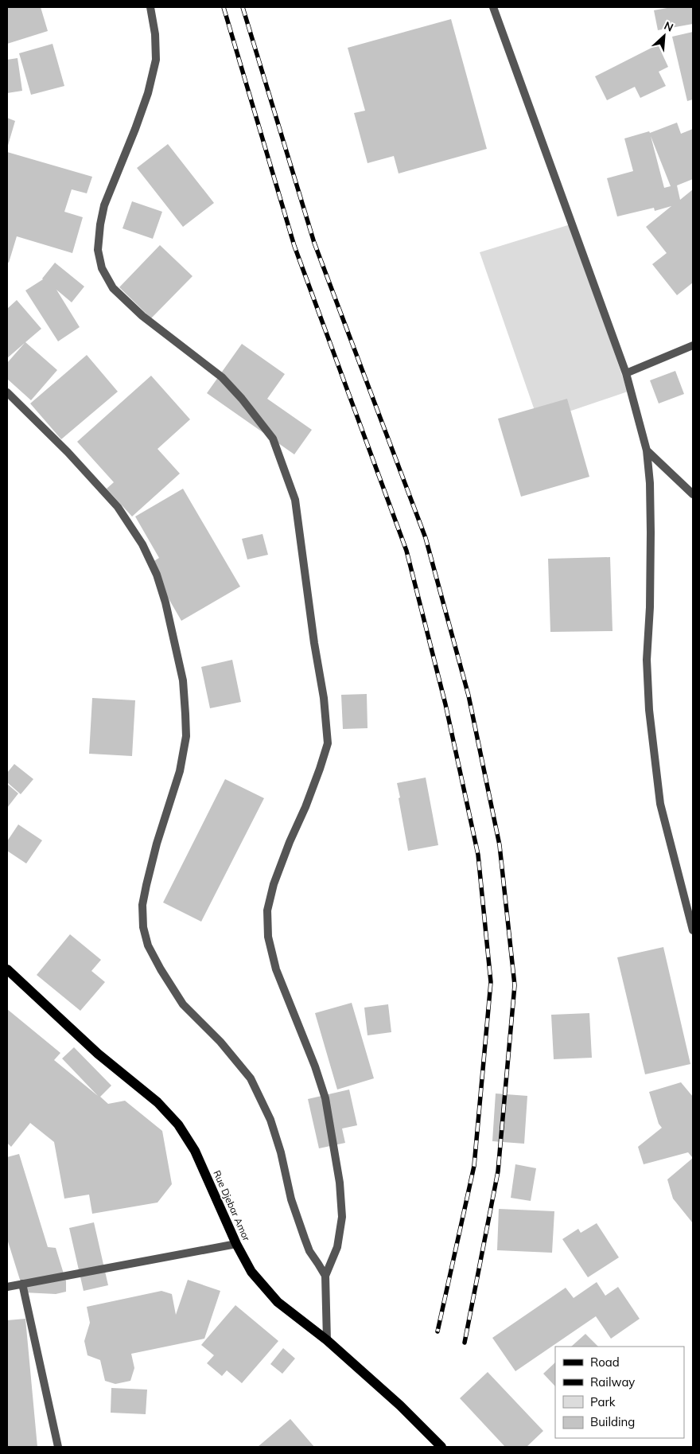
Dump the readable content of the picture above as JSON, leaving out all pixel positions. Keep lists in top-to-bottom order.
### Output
{
  "streets": {
    "main road": ["Rue Djebar Amor"]
  },
  "legend": [
    "Road",
    "Railway",
    "Park",
    "Building"
  ],
  "north": "top right"
}
